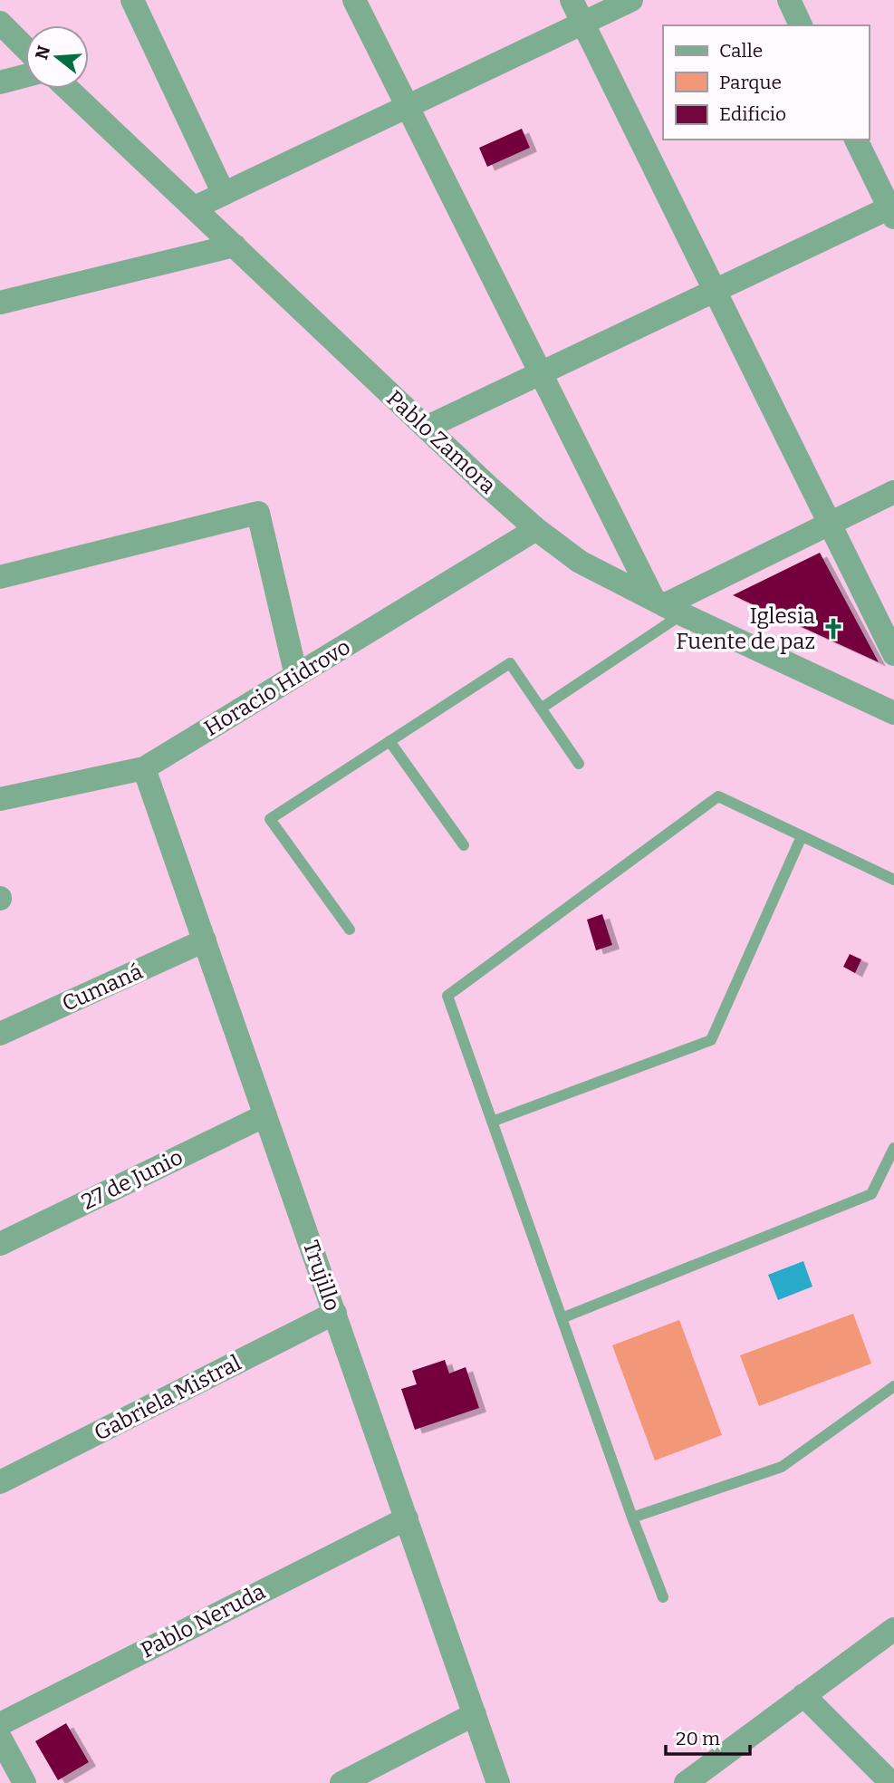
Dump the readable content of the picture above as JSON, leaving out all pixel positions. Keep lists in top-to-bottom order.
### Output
{
  "streets": {
    "street": [
      "Pablo Zamora",
      "Horacio Hidrovo",
      "Cumaná",
      "27 de Junio",
      "Trujillo",
      "Gabriela Mistral",
      "Pablo Neruda"
    ]
  },
  "crossings": [
    ["Pablo Zamora", "Horacio Hidrovo"],
    ["Horacio Hidrovo", "Trujillo"],
    ["Cumaná", "Trujillo"],
    ["27 de Junio", "Trujillo"],
    ["Trujillo", "Gabriela Mistral"],
    ["Trujillo", "Pablo Neruda"]
  ],
  "places": {
    "church": ["Iglesia Fuente de paz"]
  },
  "legend": ["Calle", "Parque", "Edificio"],
  "scale_bar": "20 m",
  "north": "left"
}
